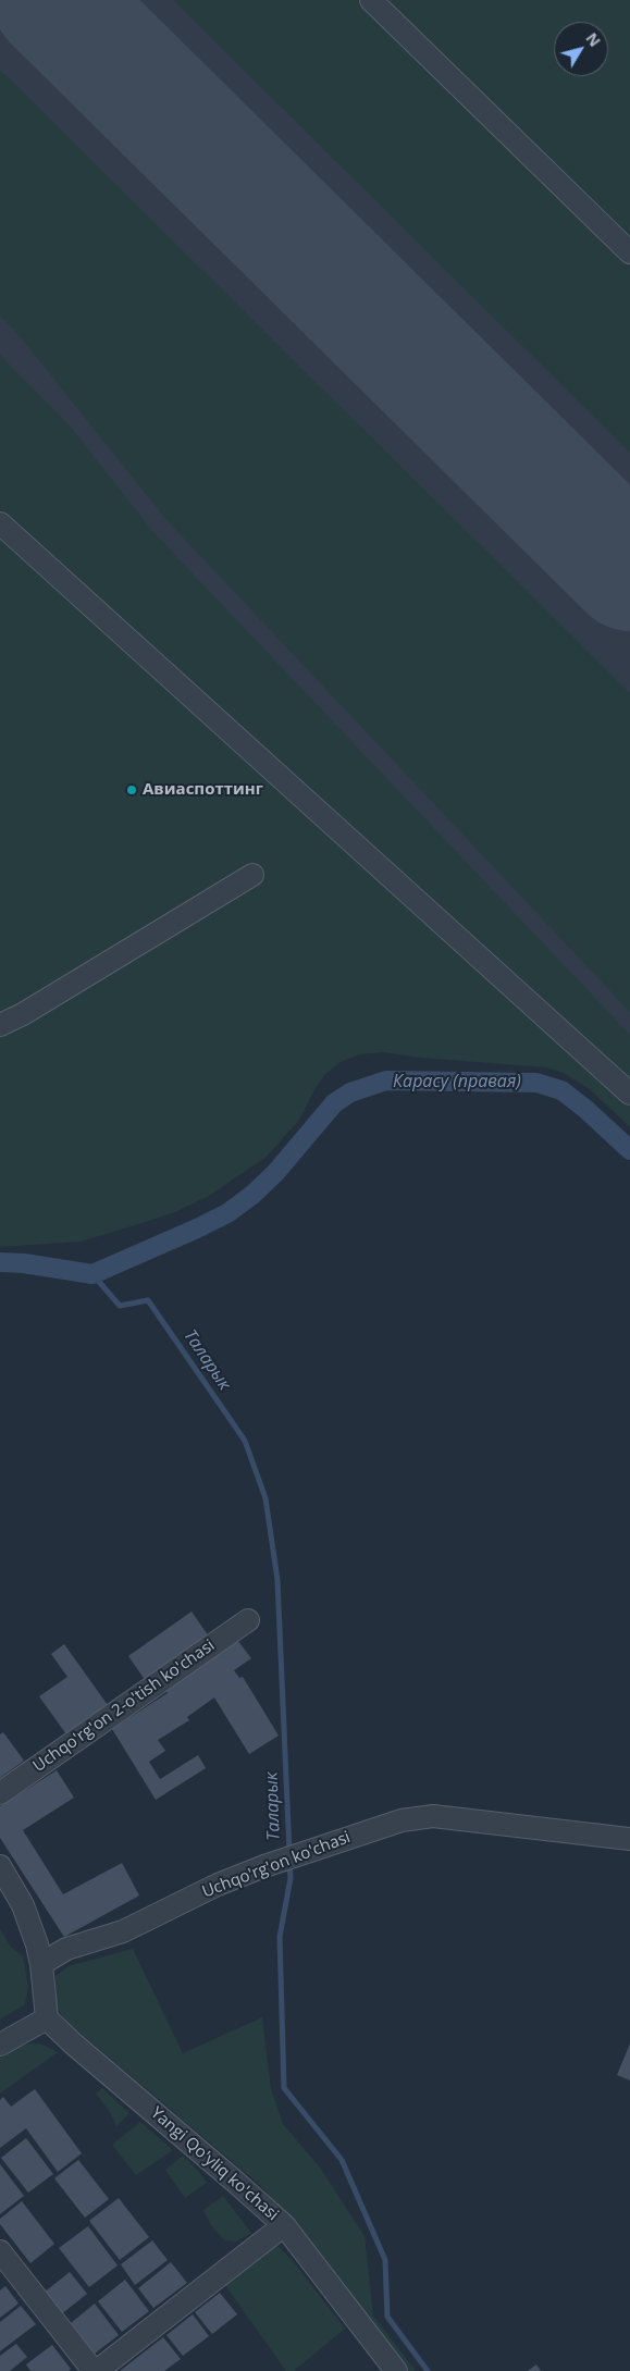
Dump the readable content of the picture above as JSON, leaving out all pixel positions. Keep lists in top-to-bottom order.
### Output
{
  "streets": {
    "street": ["Uchqo'rg'on 2-o'tish ko'chasi", "Uchqo'rg'on ko'chasi", "Yangi Qo'yliq ko'chasi"]
  },
  "water": ["Карасу (правая)", "Таларык"],
  "places": ["Авиаспоттинг"],
  "north": "top right"
}
